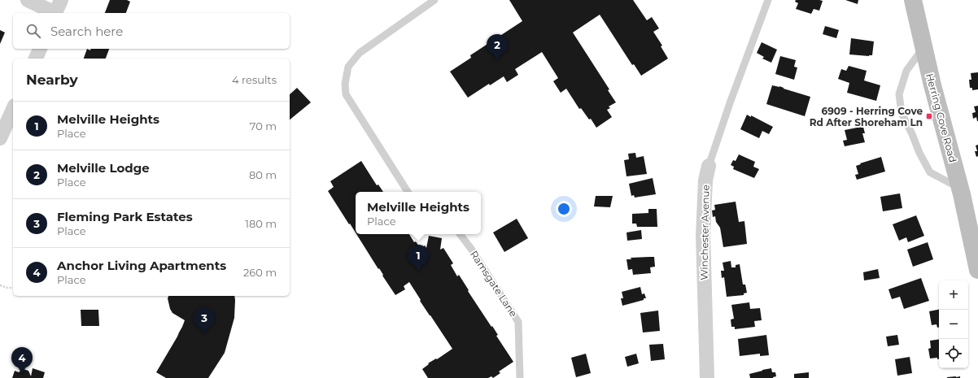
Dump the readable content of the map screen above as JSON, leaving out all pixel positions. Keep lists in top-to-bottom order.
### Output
{
  "streets": {
    "main road": ["Herring Cove Road"],
    "street": ["Winchester Avenue"],
    "lane": ["Ramsgate Lane"]
  },
  "places": {
    "transit": ["6909 - Herring Cove Rd After Shoreham Ln"]
  },
  "page": {
    "search": "Search here",
    "pins": [
      "2",
      "1",
      "3",
      "4"
    ],
    "heading": ["Nearby", "4 results"],
    "list": [
      {
        "mark": "1",
        "name": "Melville Heights",
        "note": "Place",
        "value": "70 m"
      },
      {
        "mark": "2",
        "name": "Melville Lodge",
        "note": "Place",
        "value": "80 m"
      },
      {
        "mark": "3",
        "name": "Fleming Park Estates",
        "note": "Place",
        "value": "180 m"
      },
      {
        "mark": "4",
        "name": "Anchor Living Apartments",
        "note": "Place",
        "value": "260 m"
      }
    ],
    "popup": ["Melville Heights", "Place"],
    "map_buttons": ["+", "−"]
  }
}
